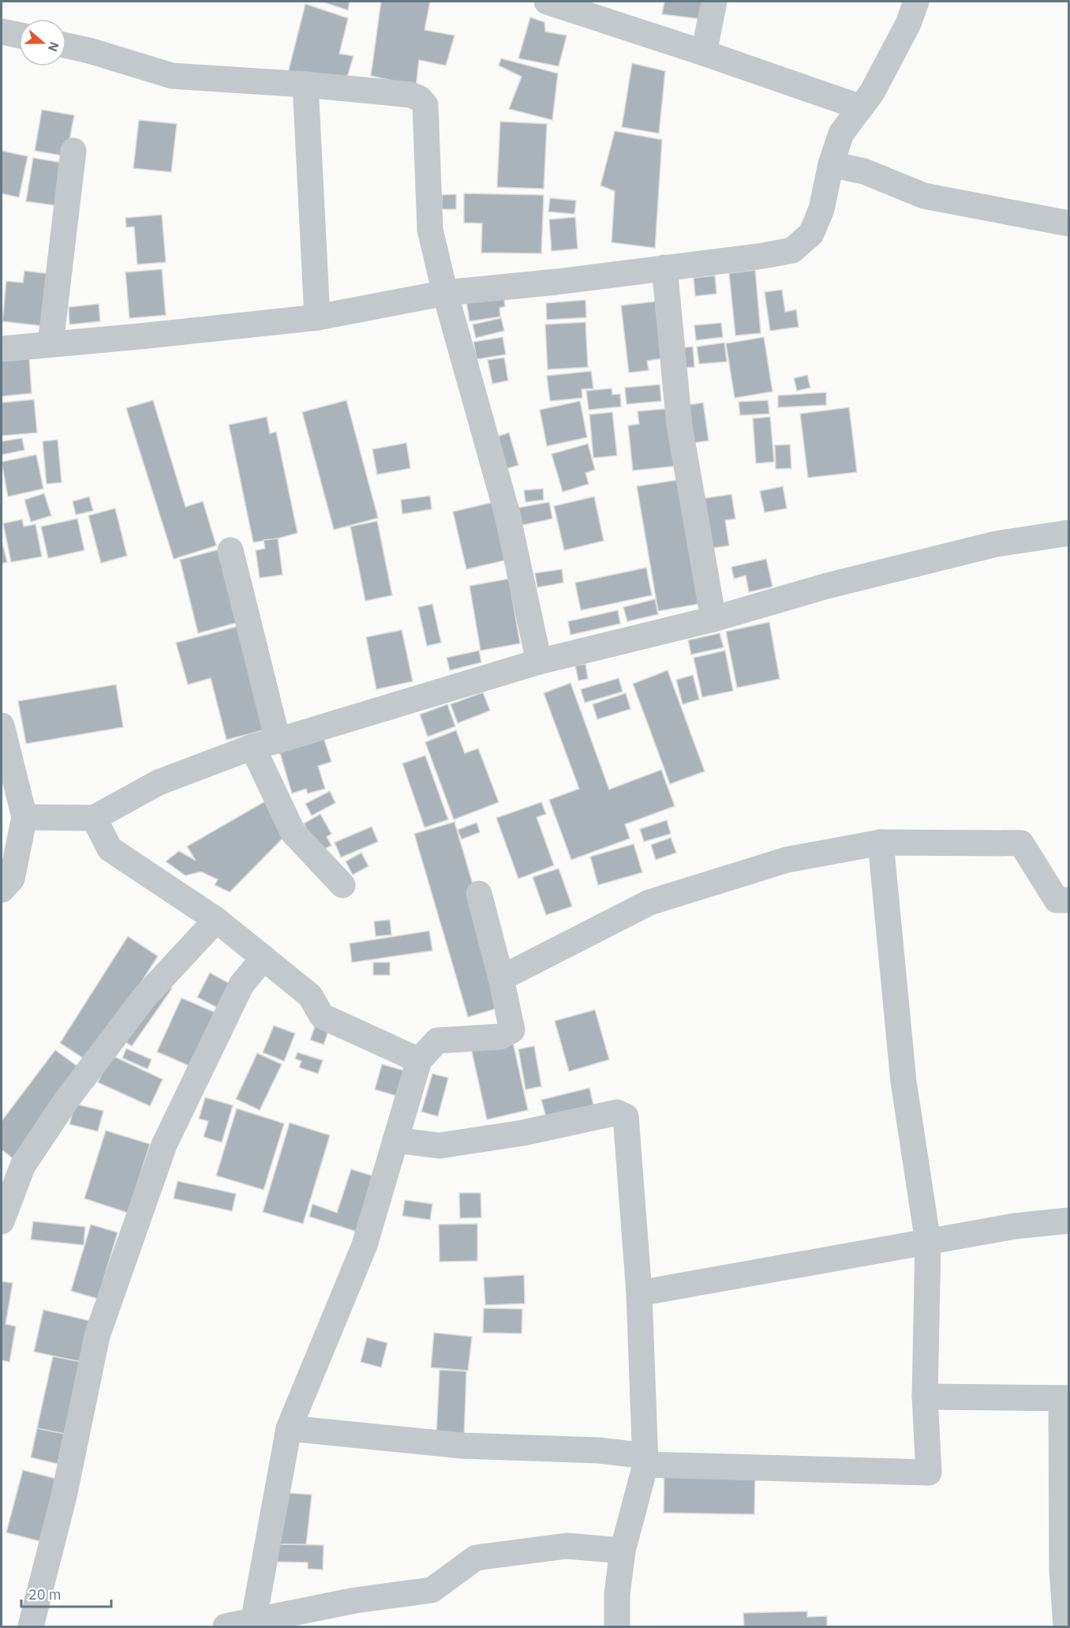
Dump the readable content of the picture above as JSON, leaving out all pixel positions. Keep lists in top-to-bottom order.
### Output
{
  "scale_bar": "20 m",
  "north": "right"
}
